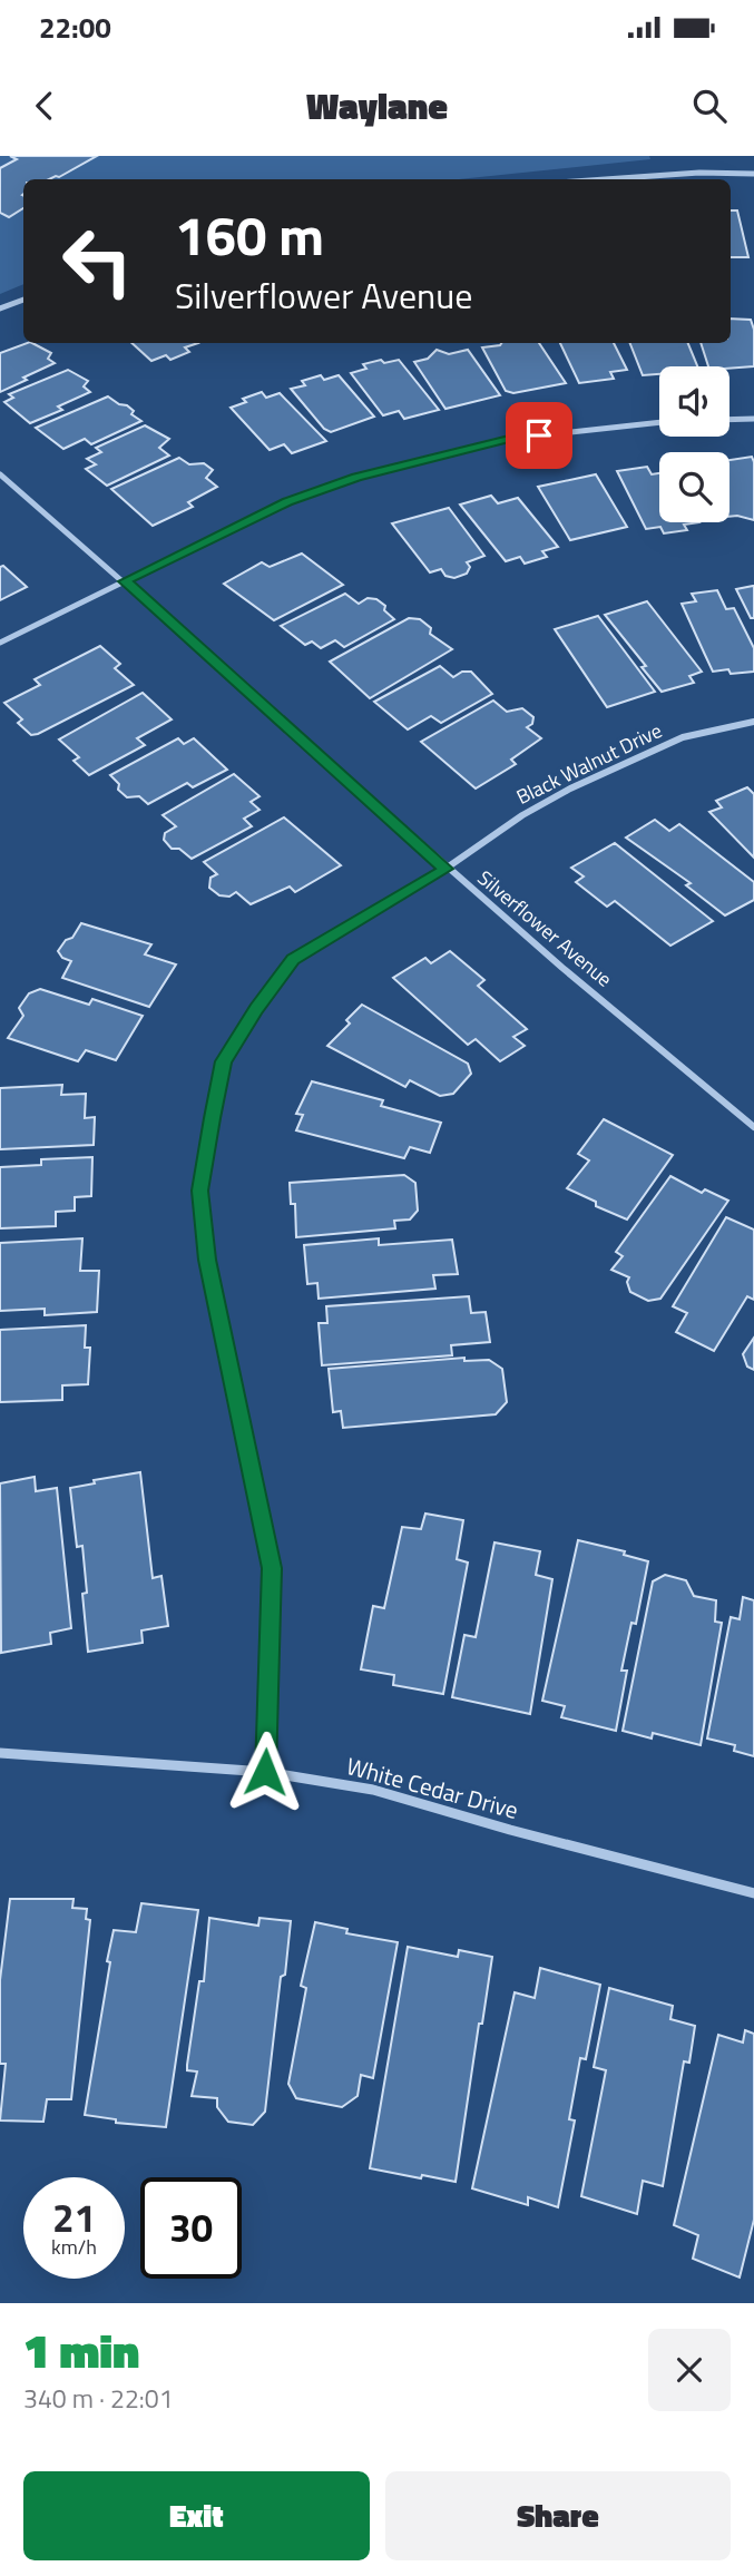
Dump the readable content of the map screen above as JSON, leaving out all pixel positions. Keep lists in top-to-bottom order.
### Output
{
  "streets": {
    "street": ["Black Walnut Drive", "Silverflower Avenue", "White Cedar Drive"]
  },
  "crossings": [
    ["Black Walnut Drive", "Silverflower Avenue"],
    ["Black Walnut Drive", "White Cedar Drive"]
  ],
  "page": {
    "status": "22:00",
    "header": "Waylane",
    "turn": ["160 m", "Silverflower Avenue"],
    "speed": "21 km/h",
    "limit": "30",
    "heading": ["1 min", "340 m · 22:01"],
    "buttons": ["Exit", "Share"]
  }
}
